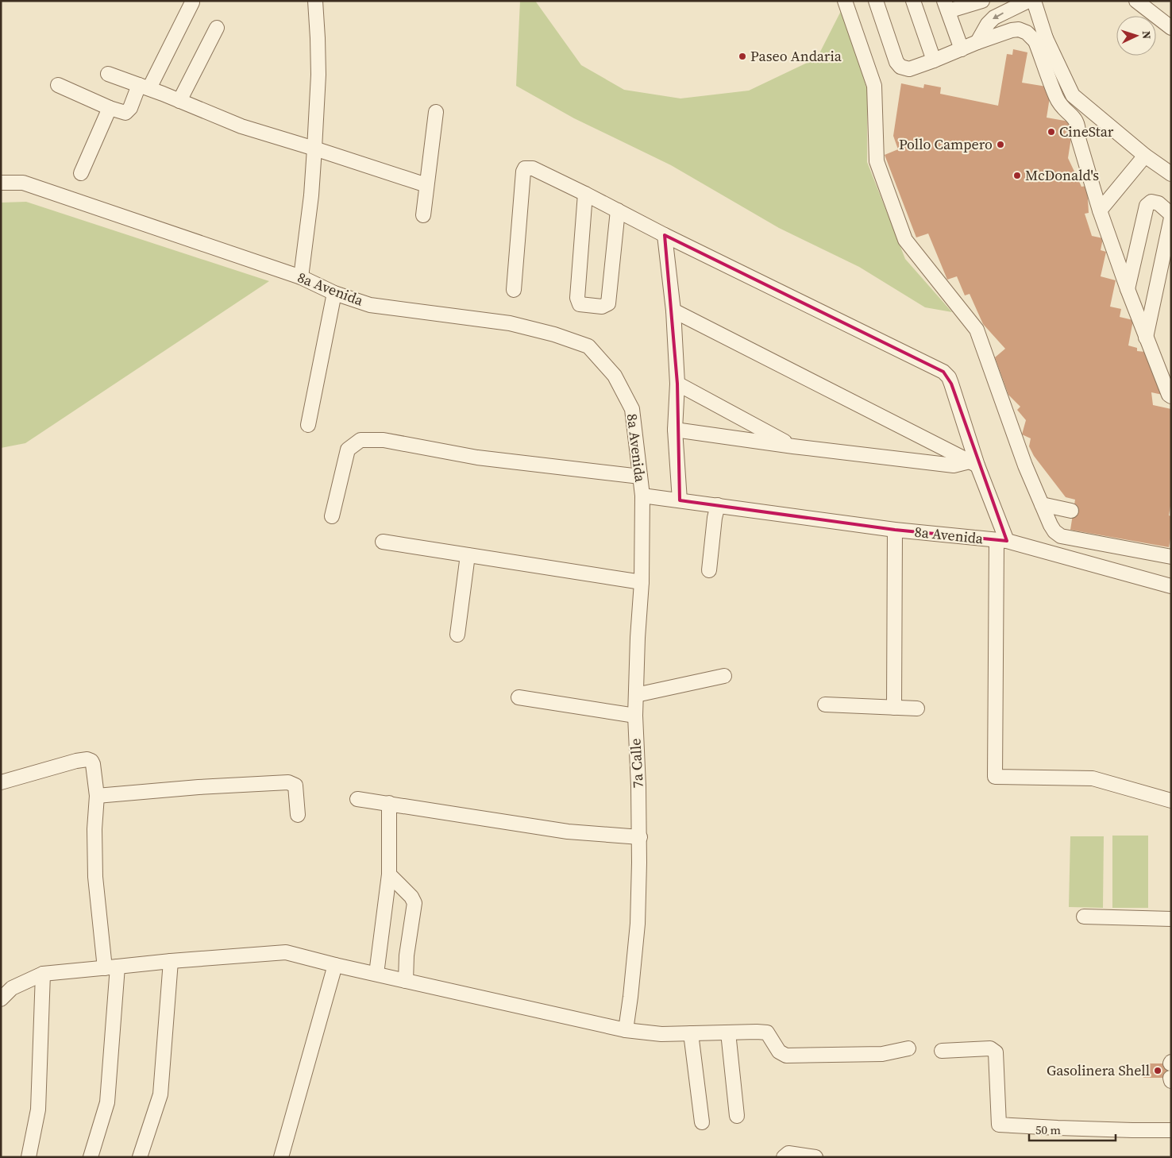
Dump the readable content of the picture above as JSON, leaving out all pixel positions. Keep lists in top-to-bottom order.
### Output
{
  "streets": {
    "street": ["8a Avenida", "7a Calle"]
  },
  "crossings": [
    ["8a Avenida", "7a Calle"]
  ],
  "places": [
    "Paseo Andaria",
    "CineStar",
    "Pollo Campero",
    "McDonald's",
    "Gasolinera Shell"
  ],
  "scale_bar": "50 m",
  "north": "right"
}
